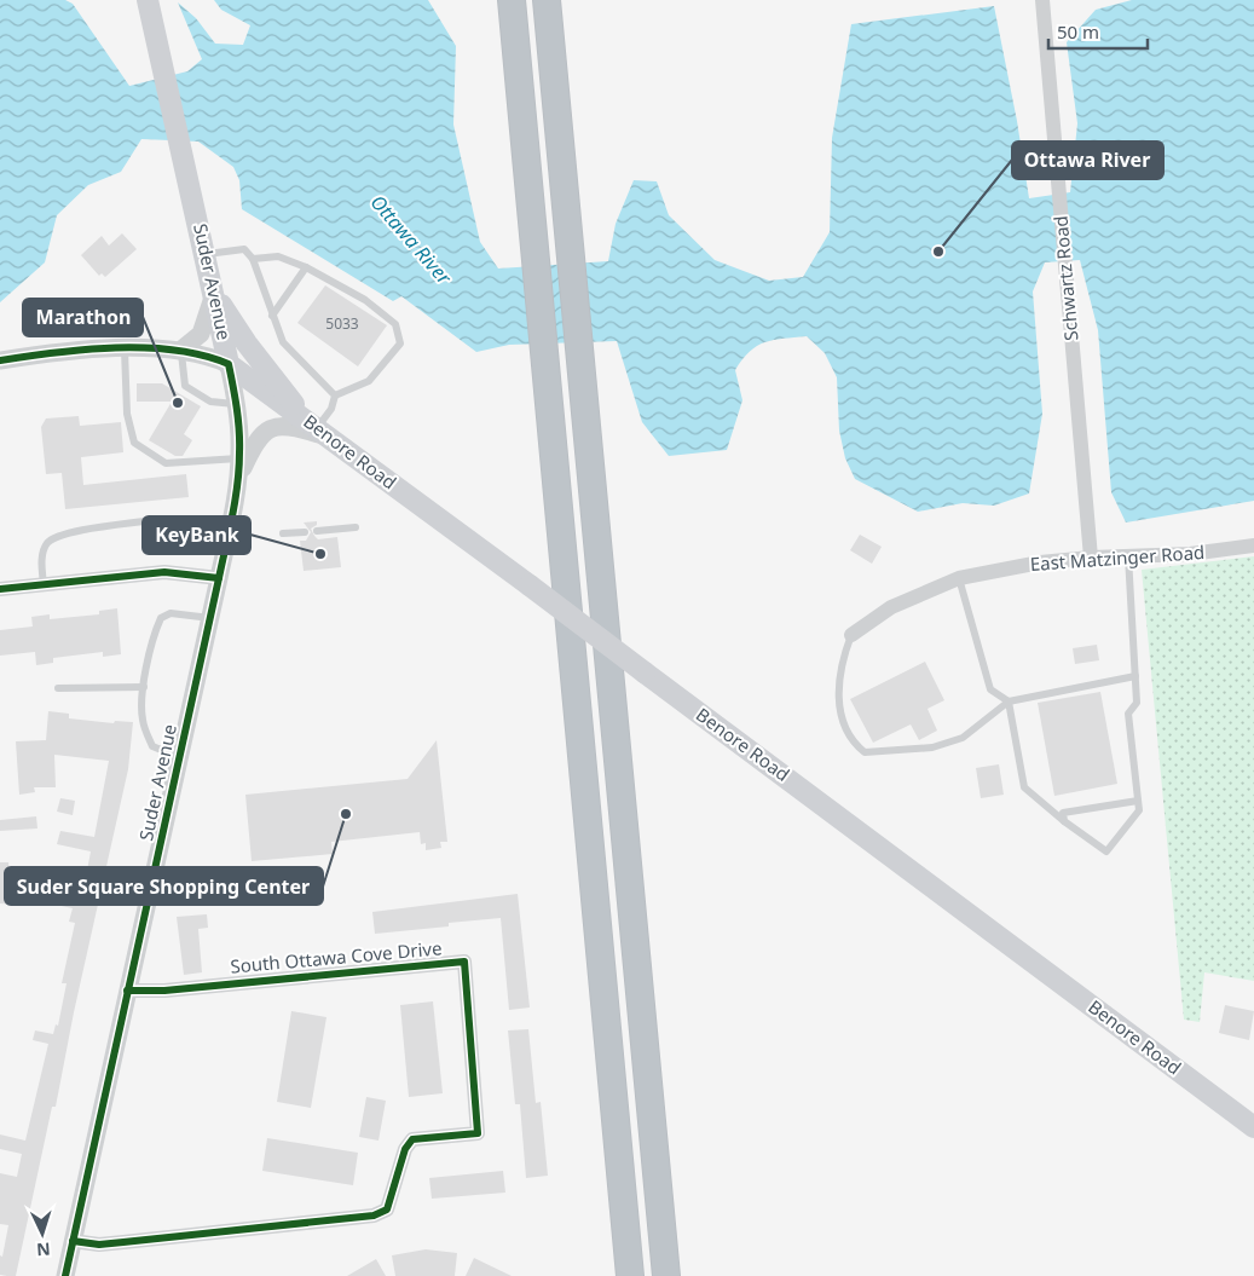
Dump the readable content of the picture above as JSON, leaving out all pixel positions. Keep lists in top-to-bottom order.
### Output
{
  "streets": {
    "main road": ["Suder Avenue", "Benore Road"],
    "street": ["Schwartz Road", "East Matzinger Road", "South Ottawa Cove Drive"]
  },
  "crossings": [
    ["Schwartz Road", "East Matzinger Road"],
    ["Suder Avenue", "Benore Road"],
    ["Suder Avenue", "South Ottawa Cove Drive"]
  ],
  "water": ["Ottawa River"],
  "places": [
    "Ottawa River",
    "Marathon",
    "KeyBank",
    "Suder Square Shopping Center"
  ],
  "house_numbers": ["5033"],
  "scale_bar": "50 m",
  "north": "bottom"
}
